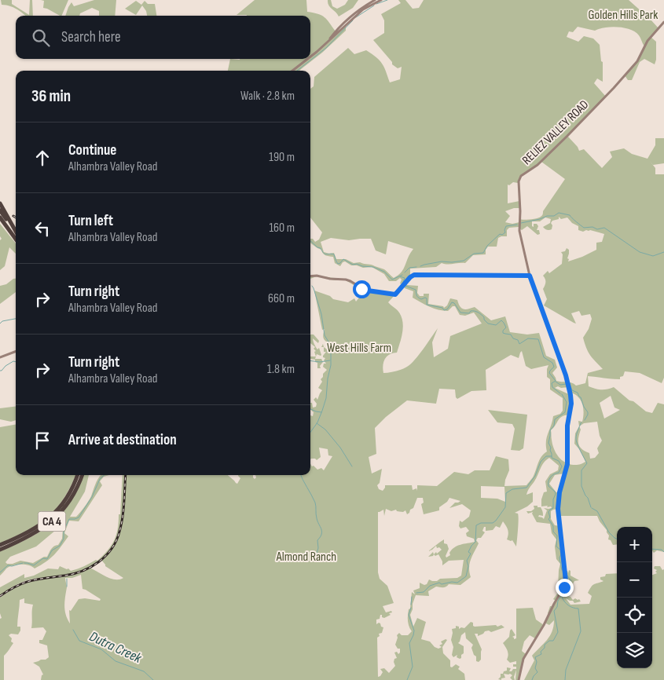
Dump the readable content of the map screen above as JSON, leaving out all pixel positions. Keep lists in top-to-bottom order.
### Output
{
  "streets": {
    "highway": ["CA 4"],
    "main road": ["RELIEZ VALLEY ROAD"]
  },
  "water": ["Dutra Creek"],
  "parks": ["Golden Hills Park", "West Hills Farm", "Almond Ranch"],
  "page": {
    "search": "Search here",
    "heading": ["36 min", "Walk · 2.8 km"],
    "list": [
      ["Continue", "Alhambra Valley Road", "190 m"],
      ["Turn left", "Alhambra Valley Road", "160 m"],
      ["Turn right", "Alhambra Valley Road", "660 m"],
      ["Turn right", "Alhambra Valley Road", "1.8 km"],
      "Arrive at destination"
    ],
    "map_buttons": ["+", "−"]
  }
}
